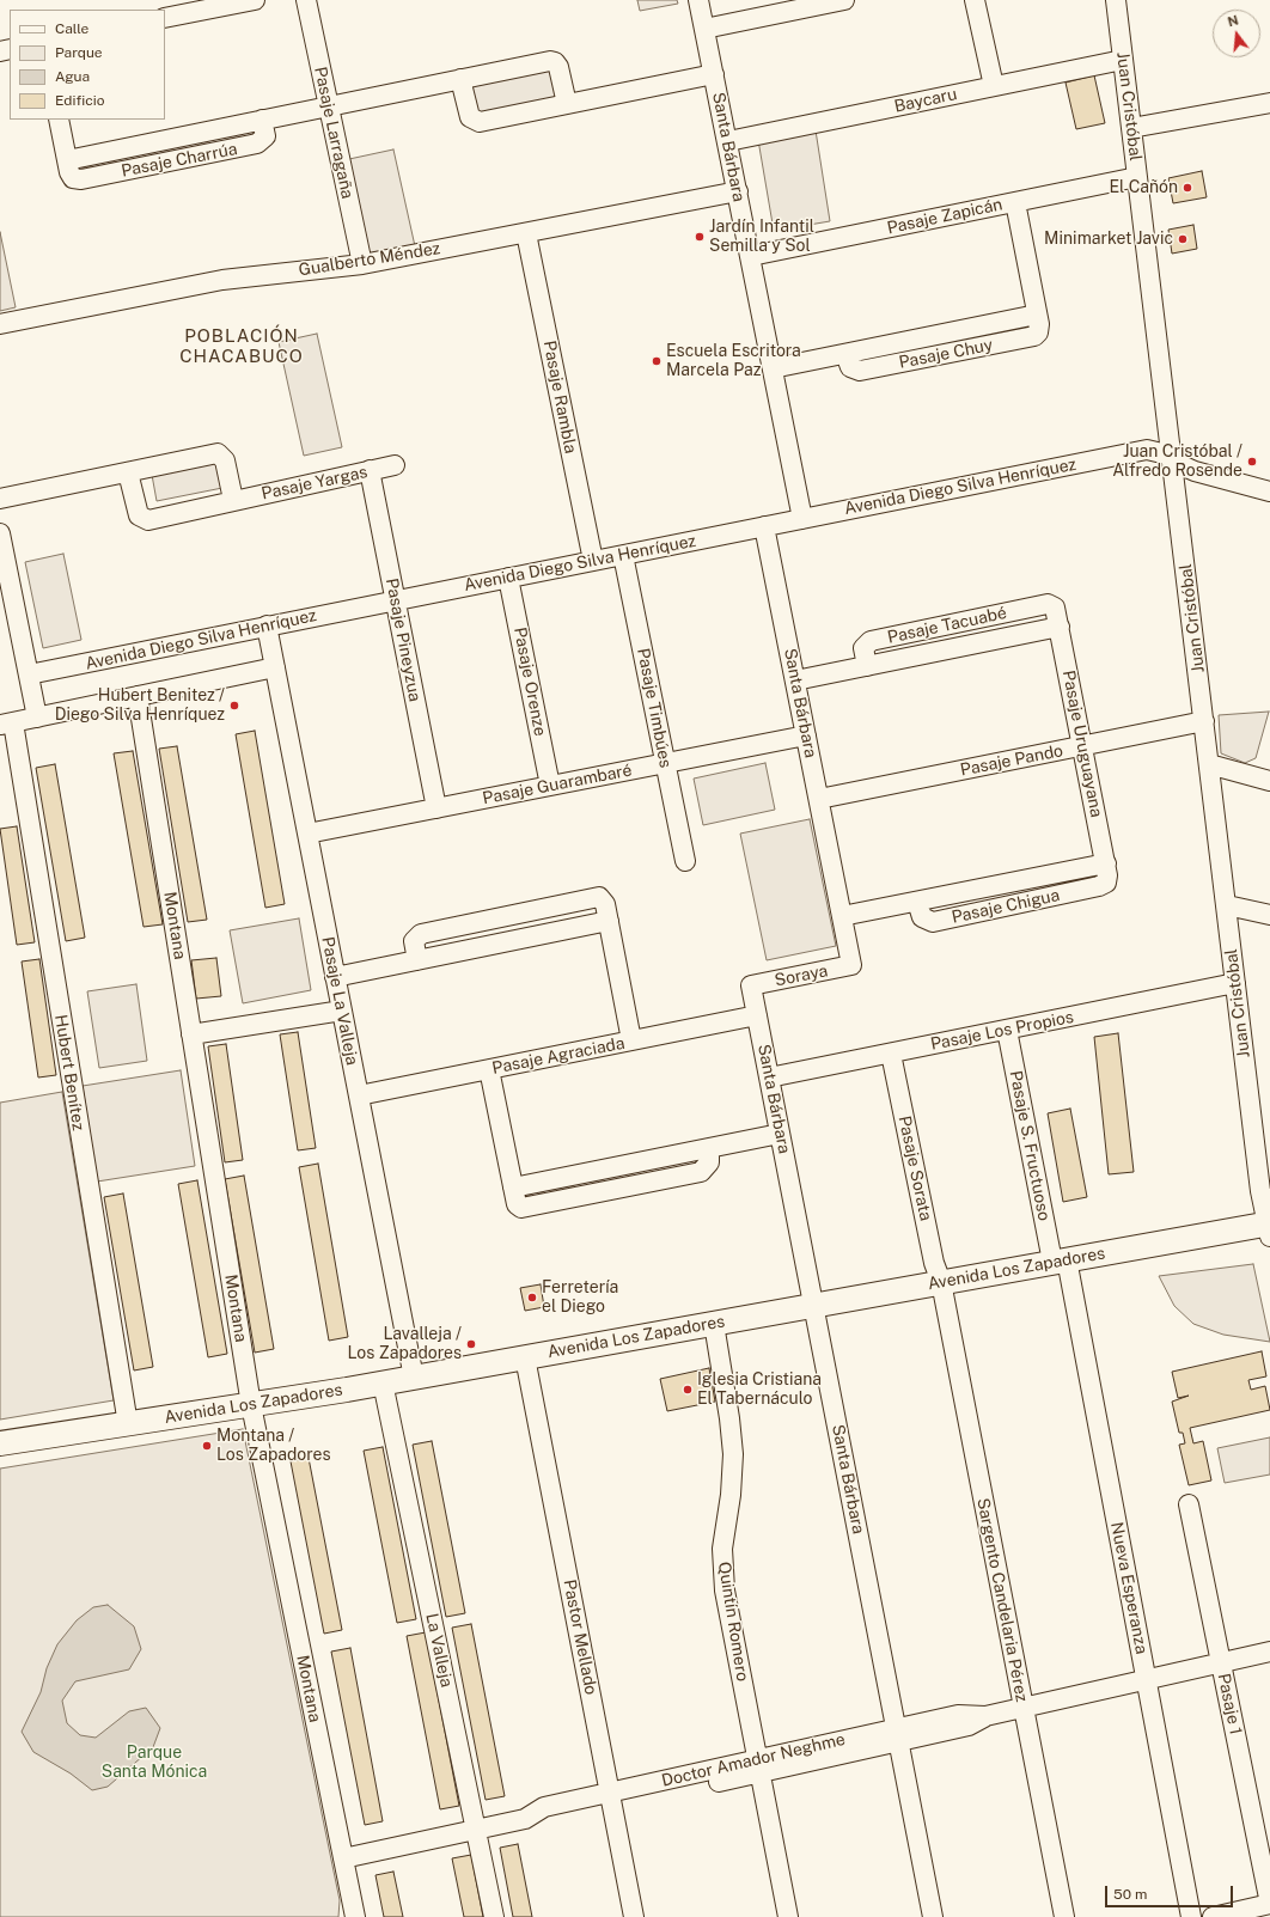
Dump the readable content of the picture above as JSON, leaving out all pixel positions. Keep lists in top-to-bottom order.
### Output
{
  "streets": {
    "main road": ["Avenida Los Zapadores"],
    "street": [
      "Baycaru",
      "Juan Cristóbal",
      "Pasaje Larragaña",
      "Santa Bárbara",
      "Pasaje Charrúa",
      "Pasaje Zapicán",
      "Gualberto Méndez",
      "Pasaje Chuy",
      "Pasaje Rambla",
      "Pasaje Yargas",
      "Avenida Diego Silva Henríquez",
      "Pasaje Tacuabé",
      "Pasaje Pineyzua",
      "Pasaje Orenze",
      "Pasaje Timbúes",
      "Pasaje Uruguayana",
      "Pasaje Pando",
      "Pasaje Guarambaré",
      "Pasaje Chigua",
      "Montana",
      "Soraya",
      "Pasaje La Valleja",
      "Pasaje Los Propios",
      "Pasaje Agraciada",
      "Hubert Benítez",
      "Pasaje S. Fructuoso",
      "Pasaje Sorata",
      "Nueva Esperanza",
      "Sargento Candelaria Pérez",
      "Quintín Romero",
      "Pastor Mellado",
      "La Valleja",
      "Pasaje 1",
      "Doctor Amador Neghme"
    ]
  },
  "crossings": [
    ["Baycaru", "Juan Cristóbal"],
    ["Baycaru", "Santa Bárbara"],
    ["Juan Cristóbal", "Pasaje Zapicán"],
    ["Juan Cristóbal", "Avenida Diego Silva Henríquez"],
    ["Juan Cristóbal", "Pasaje Pando"],
    ["Juan Cristóbal", "Pasaje Los Propios"],
    ["Juan Cristóbal", "Avenida Los Zapadores"],
    ["Pasaje Larragaña", "Pasaje Charrúa"],
    ["Pasaje Larragaña", "Gualberto Méndez"],
    ["Santa Bárbara", "Pasaje Zapicán"],
    ["Santa Bárbara", "Gualberto Méndez"],
    ["Santa Bárbara", "Pasaje Chuy"],
    ["Santa Bárbara", "Avenida Diego Silva Henríquez"],
    ["Santa Bárbara", "Pasaje Tacuabé"],
    ["Santa Bárbara", "Pasaje Pando"],
    ["Santa Bárbara", "Pasaje Guarambaré"],
    ["Santa Bárbara", "Pasaje Chigua"],
    ["Santa Bárbara", "Soraya"],
    ["Santa Bárbara", "Pasaje Los Propios"],
    ["Santa Bárbara", "Pasaje Agraciada"],
    ["Santa Bárbara", "Avenida Los Zapadores"],
    ["Santa Bárbara", "Doctor Amador Neghme"],
    ["Pasaje Zapicán", "Pasaje Chuy"],
    ["Gualberto Méndez", "Pasaje Rambla"],
    ["Pasaje Rambla", "Avenida Diego Silva Henríquez"],
    ["Pasaje Yargas", "Pasaje Pineyzua"],
    ["Avenida Diego Silva Henríquez", "Pasaje Pineyzua"],
    ["Avenida Diego Silva Henríquez", "Pasaje Orenze"],
    ["Avenida Diego Silva Henríquez", "Pasaje Timbúes"],
    ["Avenida Diego Silva Henríquez", "Pasaje La Valleja"],
    ["Pasaje Tacuabé", "Pasaje Uruguayana"],
    ["Pasaje Pineyzua", "Pasaje Guarambaré"],
    ["Pasaje Orenze", "Pasaje Guarambaré"],
    ["Pasaje Timbúes", "Pasaje Guarambaré"],
    ["Pasaje Uruguayana", "Pasaje Pando"],
    ["Pasaje Uruguayana", "Pasaje Chigua"],
    ["Pasaje Guarambaré", "Pasaje La Valleja"],
    ["Montana", "Avenida Los Zapadores"],
    ["Montana", "Doctor Amador Neghme"],
    ["Pasaje La Valleja", "Pasaje Agraciada"],
    ["Pasaje La Valleja", "Avenida Los Zapadores"],
    ["Pasaje Los Propios", "Pasaje S. Fructuoso"],
    ["Pasaje Los Propios", "Pasaje Sorata"],
    ["Hubert Benítez", "Avenida Los Zapadores"],
    ["Pasaje S. Fructuoso", "Avenida Los Zapadores"],
    ["Pasaje S. Fructuoso", "Nueva Esperanza"],
    ["Pasaje Sorata", "Avenida Los Zapadores"],
    ["Pasaje Sorata", "Sargento Candelaria Pérez"],
    ["Avenida Los Zapadores", "Nueva Esperanza"],
    ["Avenida Los Zapadores", "Sargento Candelaria Pérez"],
    ["Avenida Los Zapadores", "Quintín Romero"],
    ["Avenida Los Zapadores", "Pastor Mellado"],
    ["Avenida Los Zapadores", "La Valleja"],
    ["Nueva Esperanza", "Doctor Amador Neghme"],
    ["Sargento Candelaria Pérez", "Doctor Amador Neghme"],
    ["Quintín Romero", "Doctor Amador Neghme"],
    ["Pastor Mellado", "Doctor Amador Neghme"],
    ["La Valleja", "Doctor Amador Neghme"],
    ["Pasaje 1", "Doctor Amador Neghme"]
  ],
  "districts": ["POBLACIÓN CHACABUCO"],
  "parks": ["Parque Santa Mónica"],
  "places": [
    "El Cañón",
    "Jardín Infantil Semilla y Sol",
    "Minimarket Javic",
    "Escuela Escritora Marcela Paz",
    "Juan Cristóbal / Alfredo Rosende",
    "Hubert Benitez / Diego Silva Henríquez",
    "Ferretería el Diego",
    "Lavalleja / Los Zapadores",
    "Iglesia Cristiana El Tabernáculo",
    "Montana / Los Zapadores"
  ],
  "legend": [
    "Calle",
    "Parque",
    "Agua",
    "Edificio"
  ],
  "scale_bar": "50 m",
  "north": "top"
}
